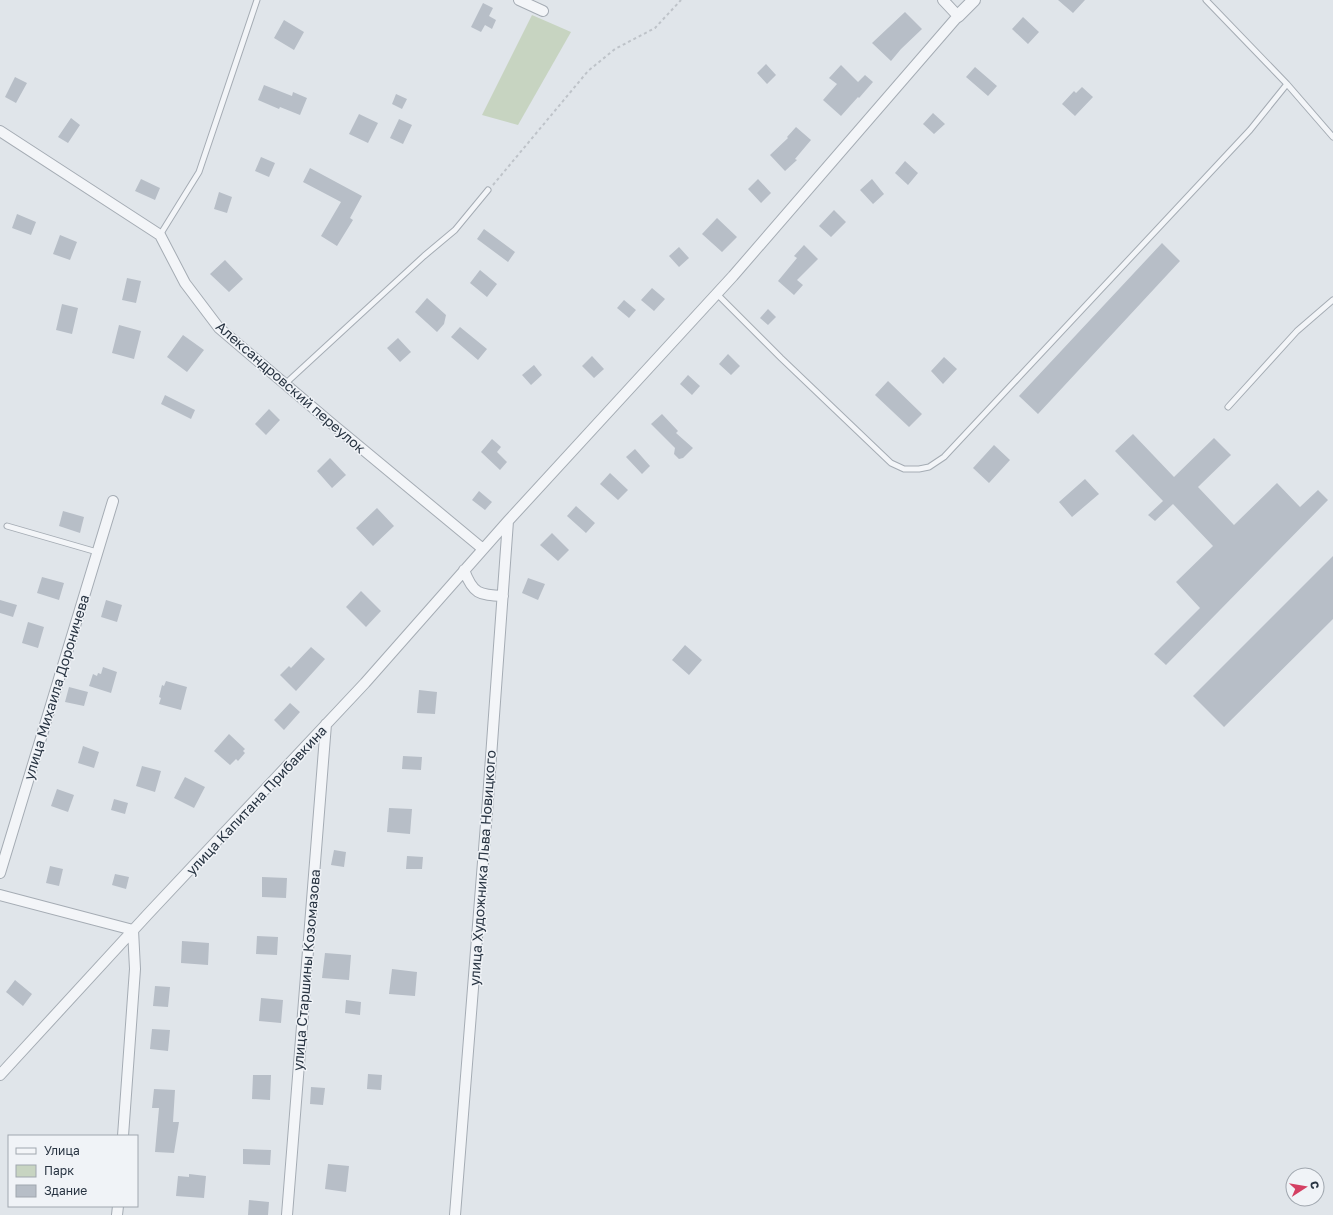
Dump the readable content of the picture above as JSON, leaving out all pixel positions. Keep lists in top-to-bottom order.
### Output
{
  "streets": {
    "street": [
      "Александровский переулок",
      "улица Михаила Дороничева",
      "улица Капитана Прибавкина",
      "улица Художника Льва Новицкого",
      "улица Старшины Козомазова"
    ]
  },
  "crossings": [
    ["Александровский переулок", "улица Капитана Прибавкина"],
    ["улица Капитана Прибавкина", "улица Художника Льва Новицкого"],
    ["улица Капитана Прибавкина", "улица Старшины Козомазова"]
  ],
  "legend": ["Улица", "Парк", "Здание"],
  "north": "right"
}
